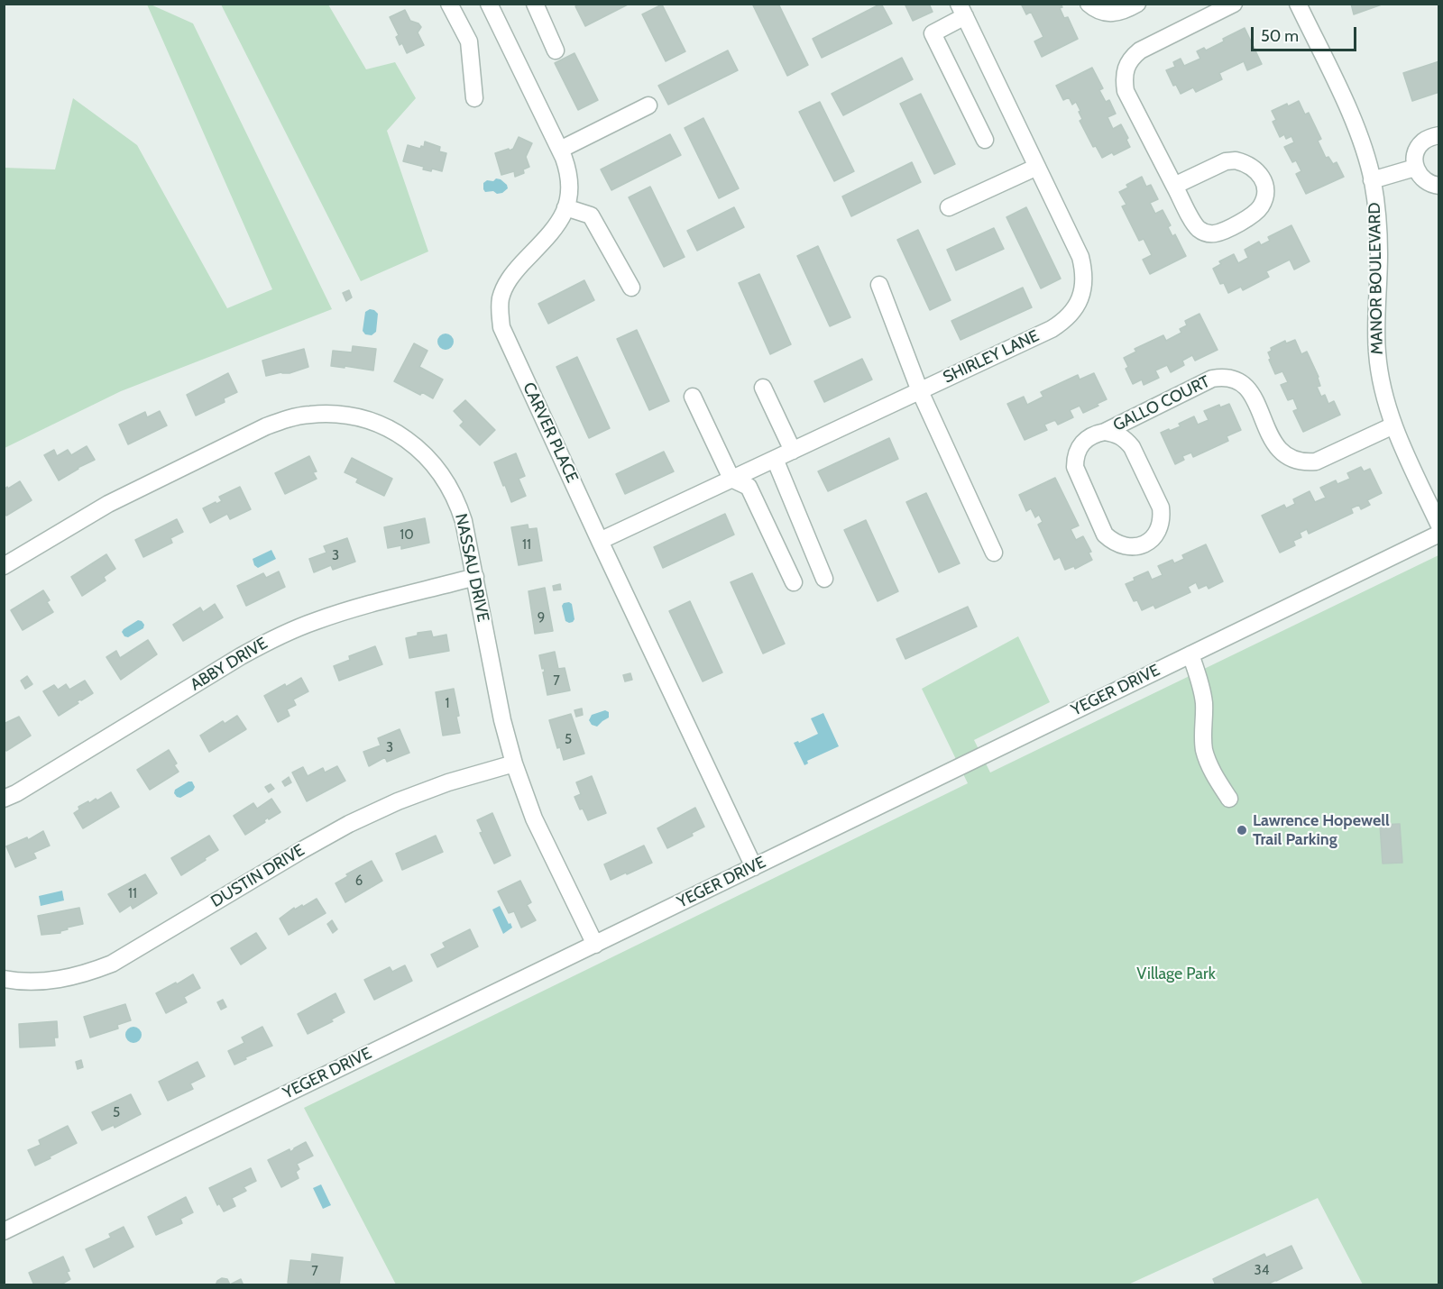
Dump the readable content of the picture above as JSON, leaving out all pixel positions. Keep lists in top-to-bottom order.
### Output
{
  "streets": {
    "street": [
      "MANOR BOULEVARD",
      "SHIRLEY LANE",
      "GALLO COURT",
      "CARVER PLACE",
      "NASSAU DRIVE",
      "ABBY DRIVE",
      "YEGER DRIVE",
      "DUSTIN DRIVE"
    ]
  },
  "crossings": [
    ["MANOR BOULEVARD", "GALLO COURT"],
    ["SHIRLEY LANE", "CARVER PLACE"],
    ["CARVER PLACE", "YEGER DRIVE"],
    ["NASSAU DRIVE", "ABBY DRIVE"],
    ["NASSAU DRIVE", "YEGER DRIVE"],
    ["NASSAU DRIVE", "DUSTIN DRIVE"]
  ],
  "parks": ["Village Park"],
  "places": ["Lawrence Hopewell Trail Parking"],
  "house_numbers": [
    "10",
    "11",
    "3",
    "9",
    "7",
    "1",
    "5",
    "3",
    "6",
    "11",
    "5",
    "34",
    "7"
  ],
  "scale_bar": "50 m"
}
